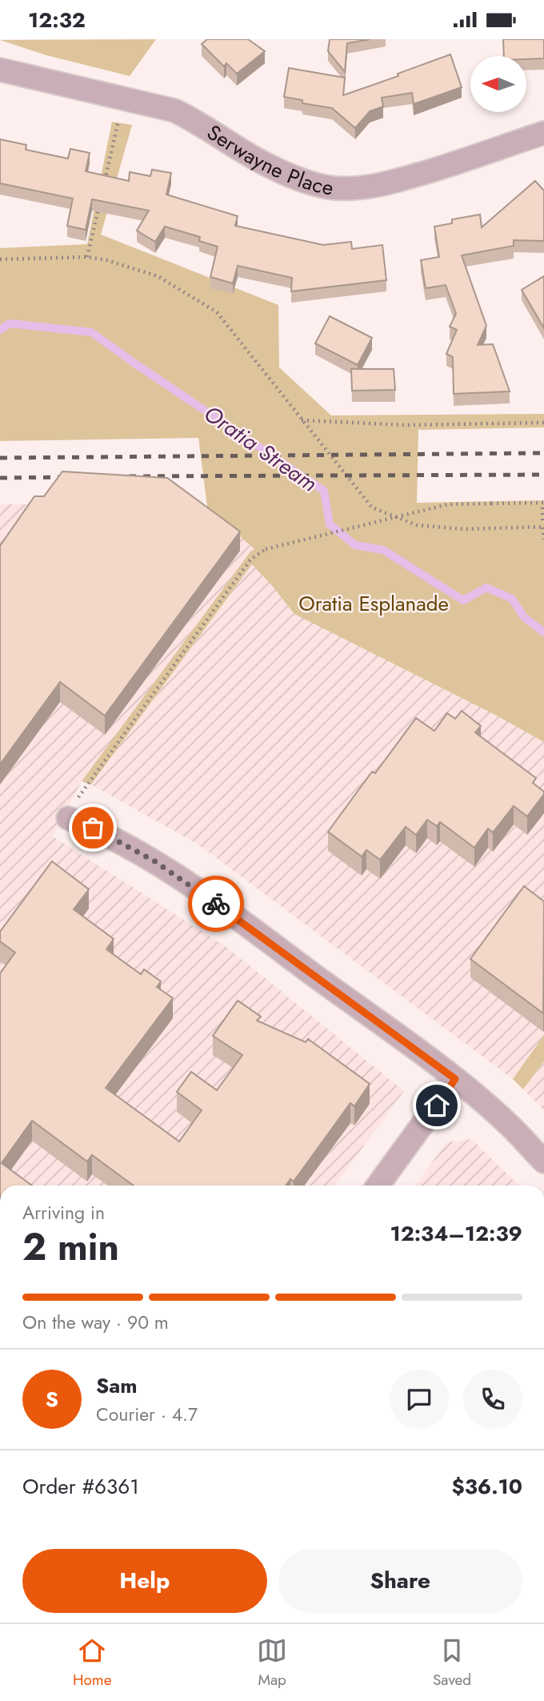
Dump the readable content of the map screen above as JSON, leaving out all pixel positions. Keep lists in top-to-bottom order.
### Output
{
  "streets": {
    "street": ["Serwayne Place"]
  },
  "water": ["Oratia Stream"],
  "parks": ["Oratia Esplanade"],
  "north": "left",
  "page": {
    "status": "12:32",
    "heading": ["2 min", "Arriving in", "12:34–12:39"],
    "panel": [
      "Sam",
      "Courier · 4.7",
      "Order #6361",
      "$36.10"
    ],
    "bar": "On the way · 90 m",
    "round": "S",
    "buttons": ["Help", "Share"],
    "tabs": ["Home", "Map", "Saved"]
  }
}
